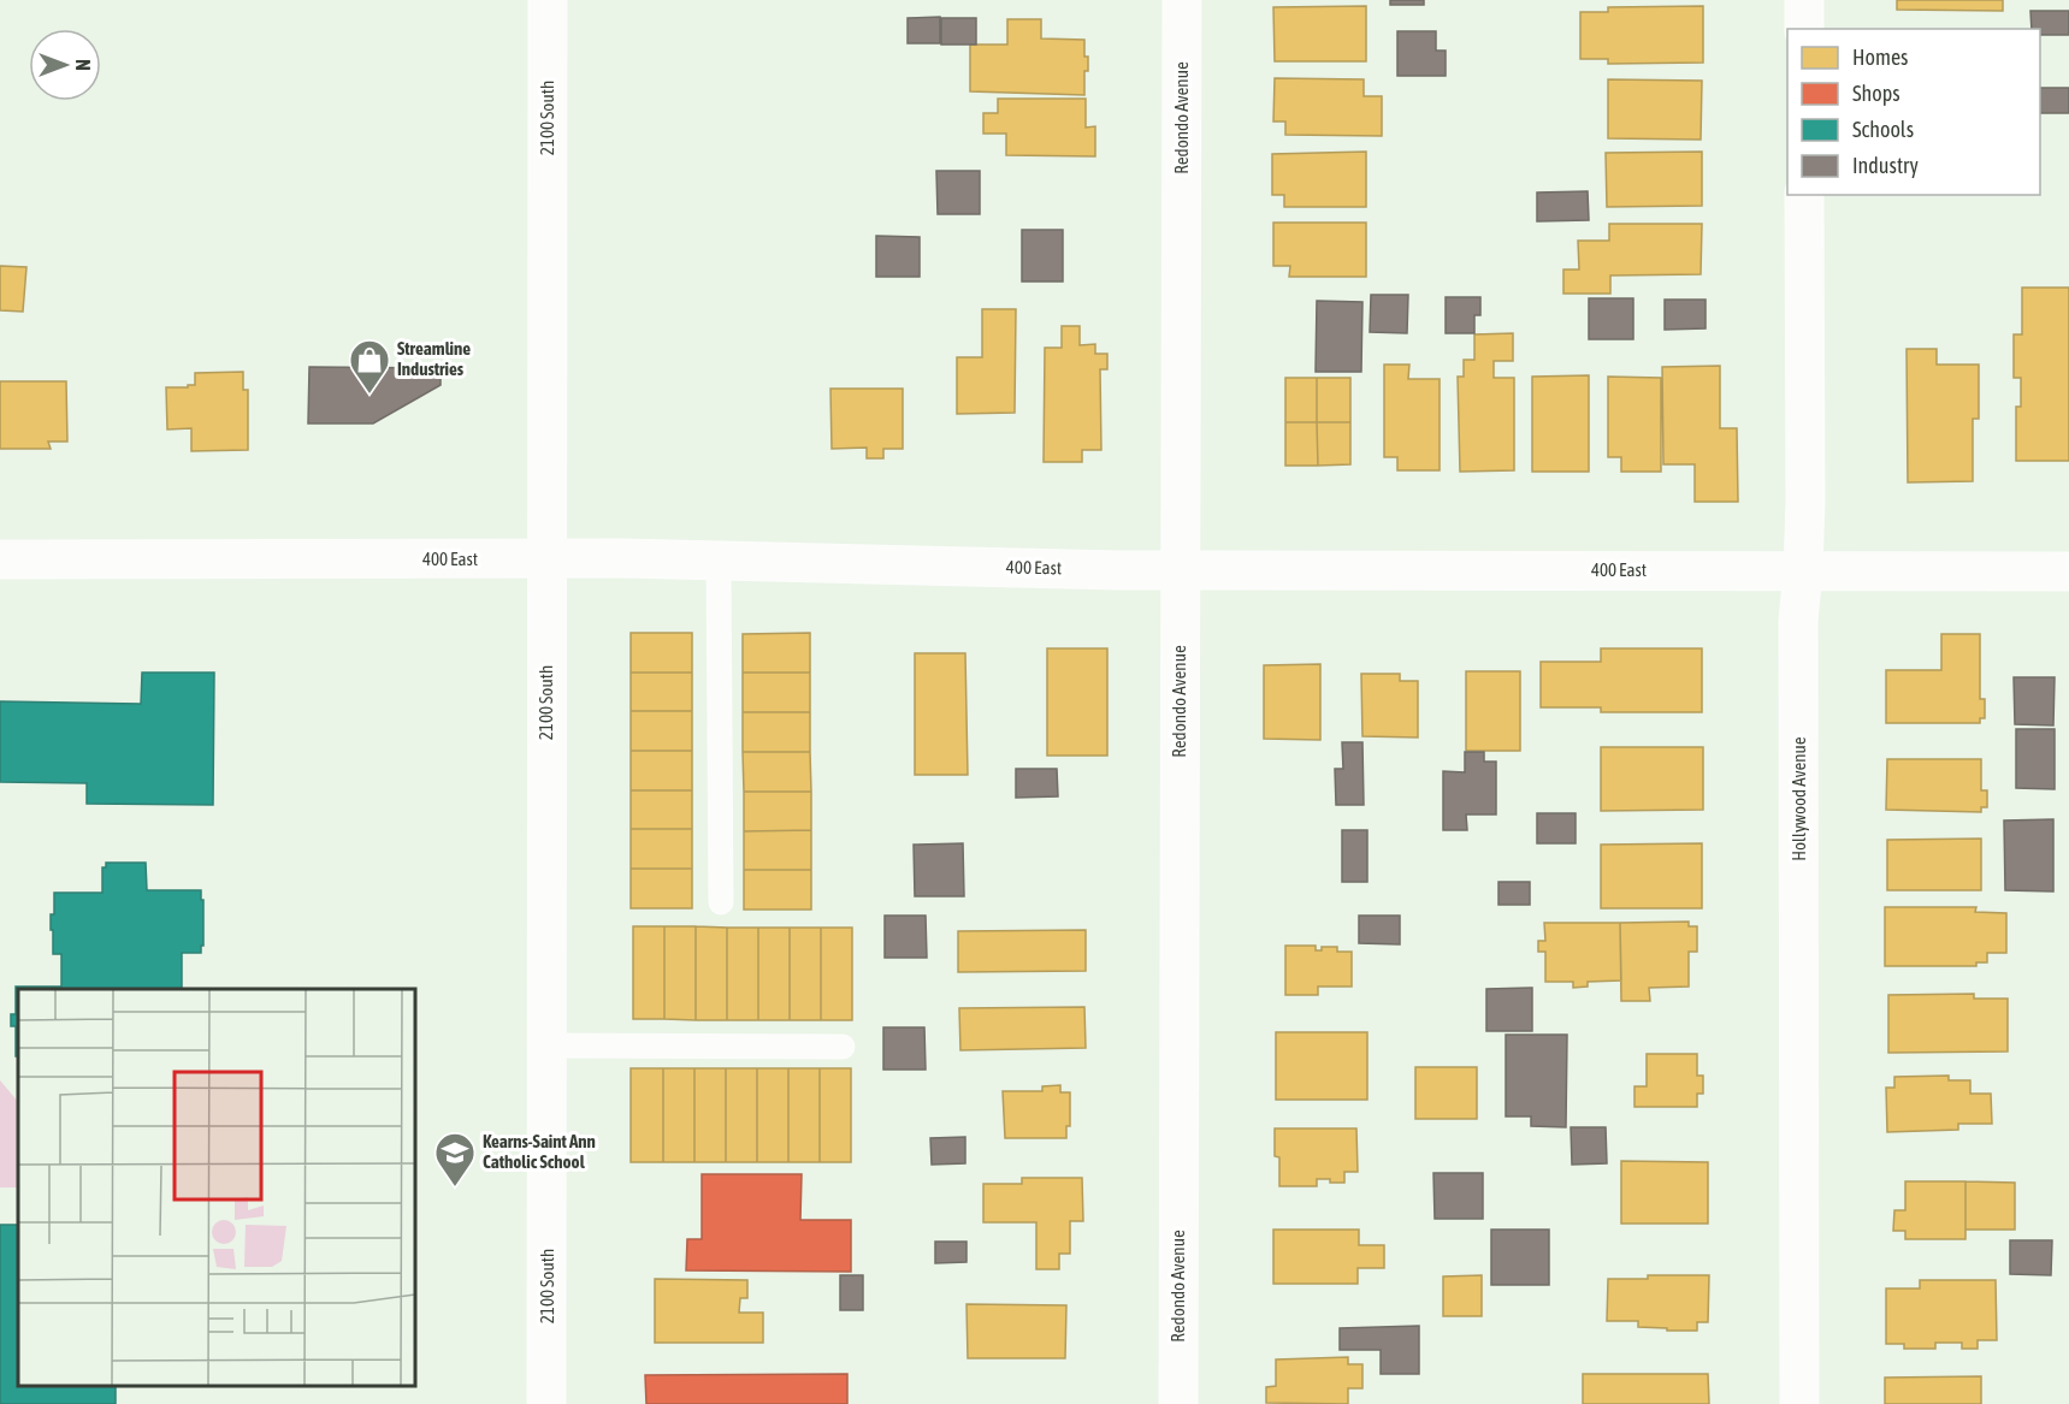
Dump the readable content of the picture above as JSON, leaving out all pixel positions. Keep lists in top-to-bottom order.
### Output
{
  "streets": {
    "street": [
      "2100 South",
      "Redondo Avenue",
      "400 East",
      "Hollywood Avenue"
    ]
  },
  "crossings": [
    ["2100 South", "400 East"],
    ["Redondo Avenue", "400 East"],
    ["400 East", "Hollywood Avenue"]
  ],
  "places": {
    "shop": ["Streamline Industries"],
    "school or university": ["Kearns-Saint Ann Catholic School"]
  },
  "legend": [
    "Homes",
    "Shops",
    "Schools",
    "Industry"
  ],
  "north": "right"
}
